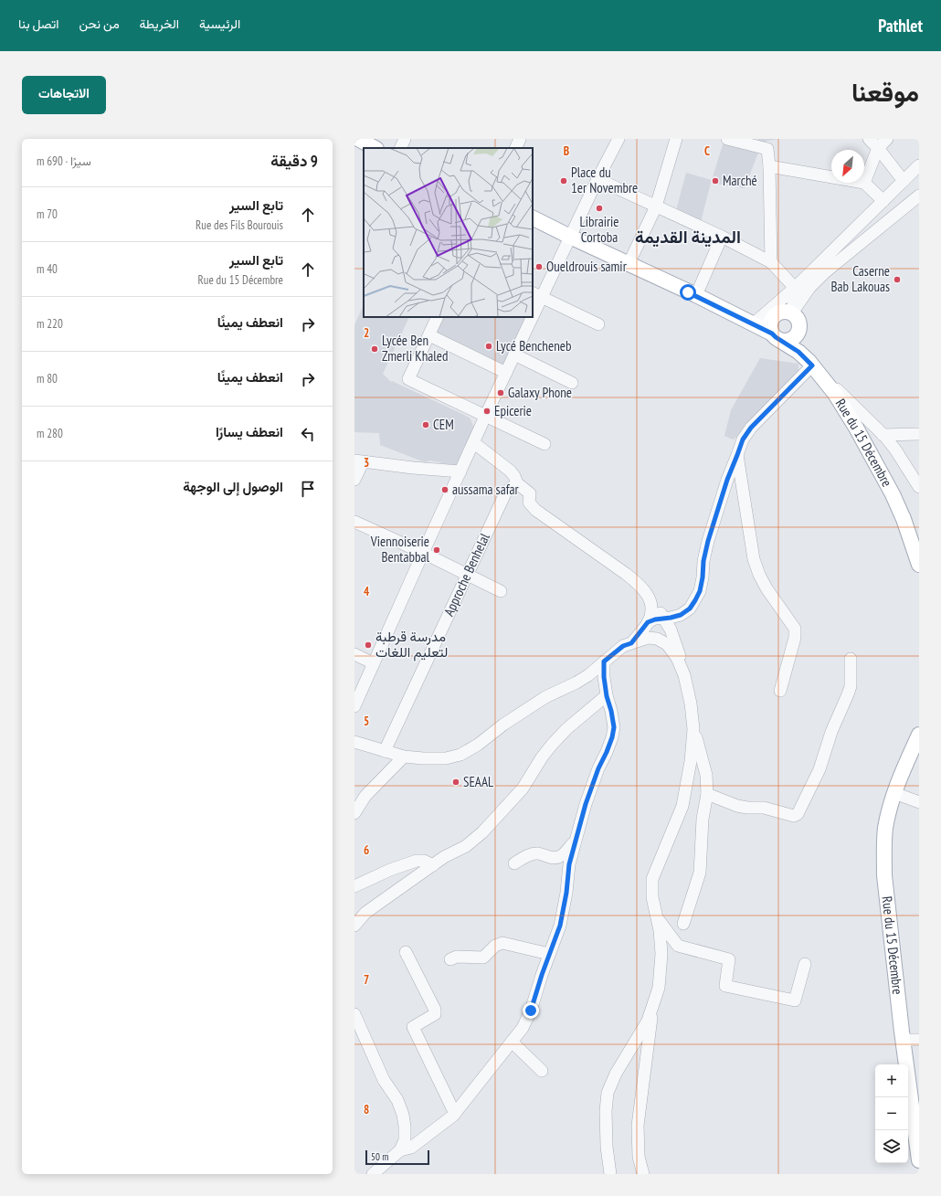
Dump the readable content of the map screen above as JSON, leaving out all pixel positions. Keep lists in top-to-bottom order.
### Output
{
  "streets": {
    "main road": ["Rue du 15 Décembre"],
    "street": ["Approche Benhelal"]
  },
  "districts": ["المدينة القديمة"],
  "places": [
    "Place du 1er Novembre",
    "Marché",
    "Librairie Cortoba",
    "Oueldrouis samir",
    "Caserne Bab Lakouas",
    "Lycé Bencheneb",
    "Lycée Ben Zmerli Khaled",
    "Galaxy Phone",
    "Epicerie",
    "CEM",
    "aussama safar",
    "Viennoiserie Bentabbal",
    "مدرسة قرطبة لتعليم اللغات",
    "SEAAL"
  ],
  "scale_bar": "50 m",
  "north": "bottom left",
  "page": {
    "header": "Pathlet",
    "nav": [
      "الرئيسية",
      "الخريطة",
      "من نحن",
      "اتصل بنا"
    ],
    "title": "موقعنا",
    "buttons": "الاتجاهات",
    "heading": ["9 دقيقة", "سيرًا · 690 m"],
    "list": [
      ["تابع السير", "Rue des Fils Bourouis", "70 m"],
      ["تابع السير", "Rue du 15 Décembre", "40 m"],
      ["انعطف يمينًا", "220 m"],
      ["انعطف يمينًا", "80 m"],
      ["انعطف يسارًا", "280 m"],
      "الوصول إلى الوجهة"
    ],
    "map_buttons": ["+", "−"],
    "scale": "50 m"
  },
  "grid": {
    "columns": ["B", "C"],
    "rows": [
      "2",
      "3",
      "4",
      "5",
      "6",
      "7",
      "8"
    ]
  }
}
